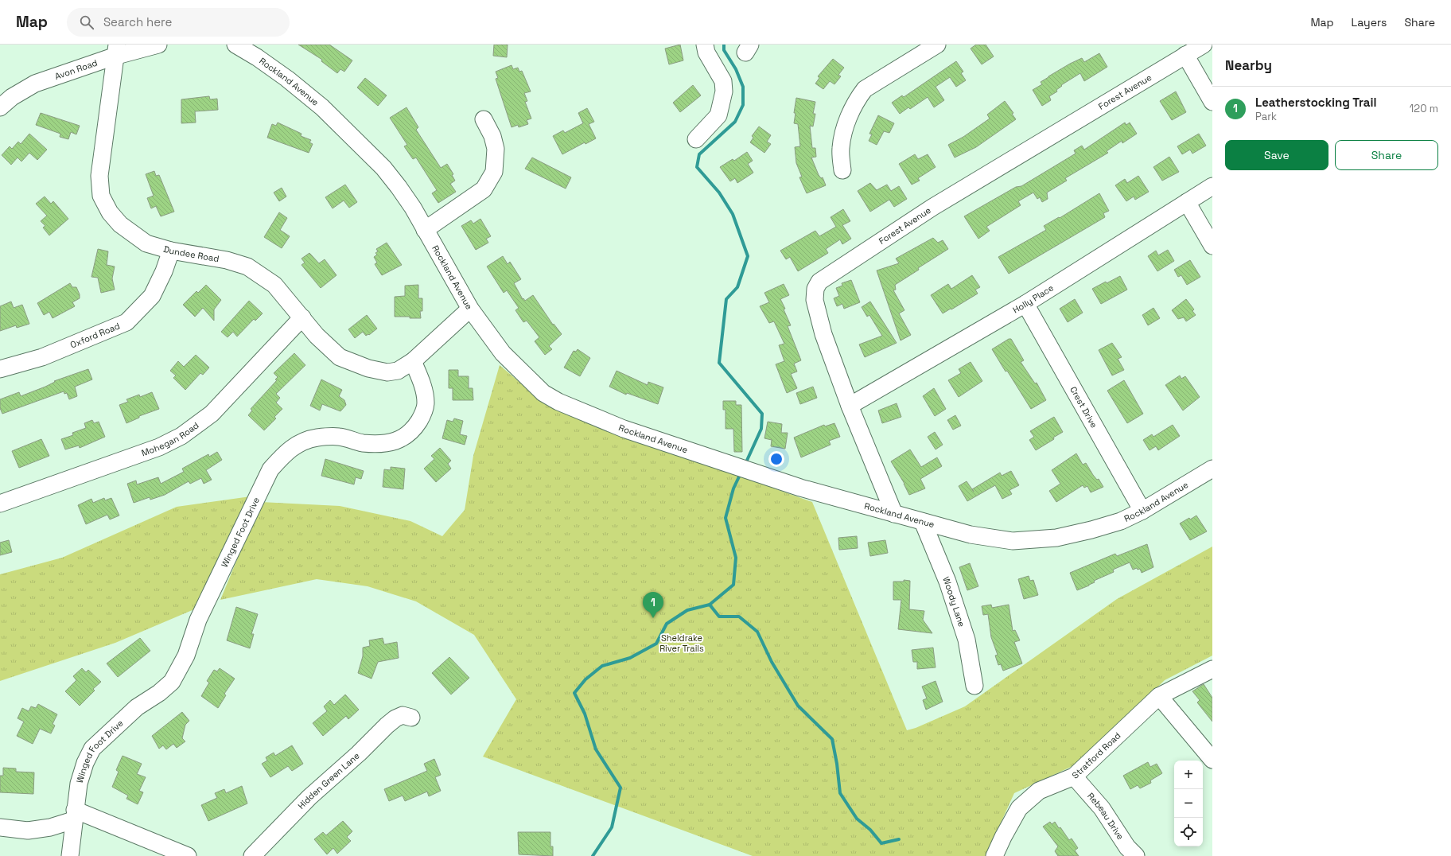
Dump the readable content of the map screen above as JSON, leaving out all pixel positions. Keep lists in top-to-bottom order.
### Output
{
  "streets": {
    "street": [
      "Avon Road",
      "Rockland Avenue",
      "Forest Avenue",
      "Dundee Road",
      "Holly Place",
      "Oxford Road",
      "Crest Drive",
      "Mohegan Road",
      "Winged Foot Drive",
      "Woody Lane",
      "Stratford Road",
      "Hidden Green Lane",
      "Rebeau Drive"
    ]
  },
  "crossings": [
    ["Avon Road", "Dundee Road"],
    ["Rockland Avenue", "Forest Avenue"],
    ["Rockland Avenue", "Crest Drive"],
    ["Rockland Avenue", "Woody Lane"],
    ["Forest Avenue", "Holly Place"],
    ["Dundee Road", "Oxford Road"],
    ["Dundee Road", "Mohegan Road"],
    ["Dundee Road", "Winged Foot Drive"],
    ["Holly Place", "Crest Drive"],
    ["Stratford Road", "Rebeau Drive"]
  ],
  "parks": ["Sheldrake River Trails"],
  "page": {
    "header": "Map",
    "search": "Search here",
    "nav": ["Map", "Layers", "Share"],
    "heading": "Nearby",
    "list": [
      {
        "mark": "1",
        "name": "Leatherstocking Trail",
        "note": "Park",
        "value": "120 m"
      }
    ],
    "buttons": ["Save", "Share"],
    "pins": "1",
    "map_buttons": ["+", "−"]
  }
}
